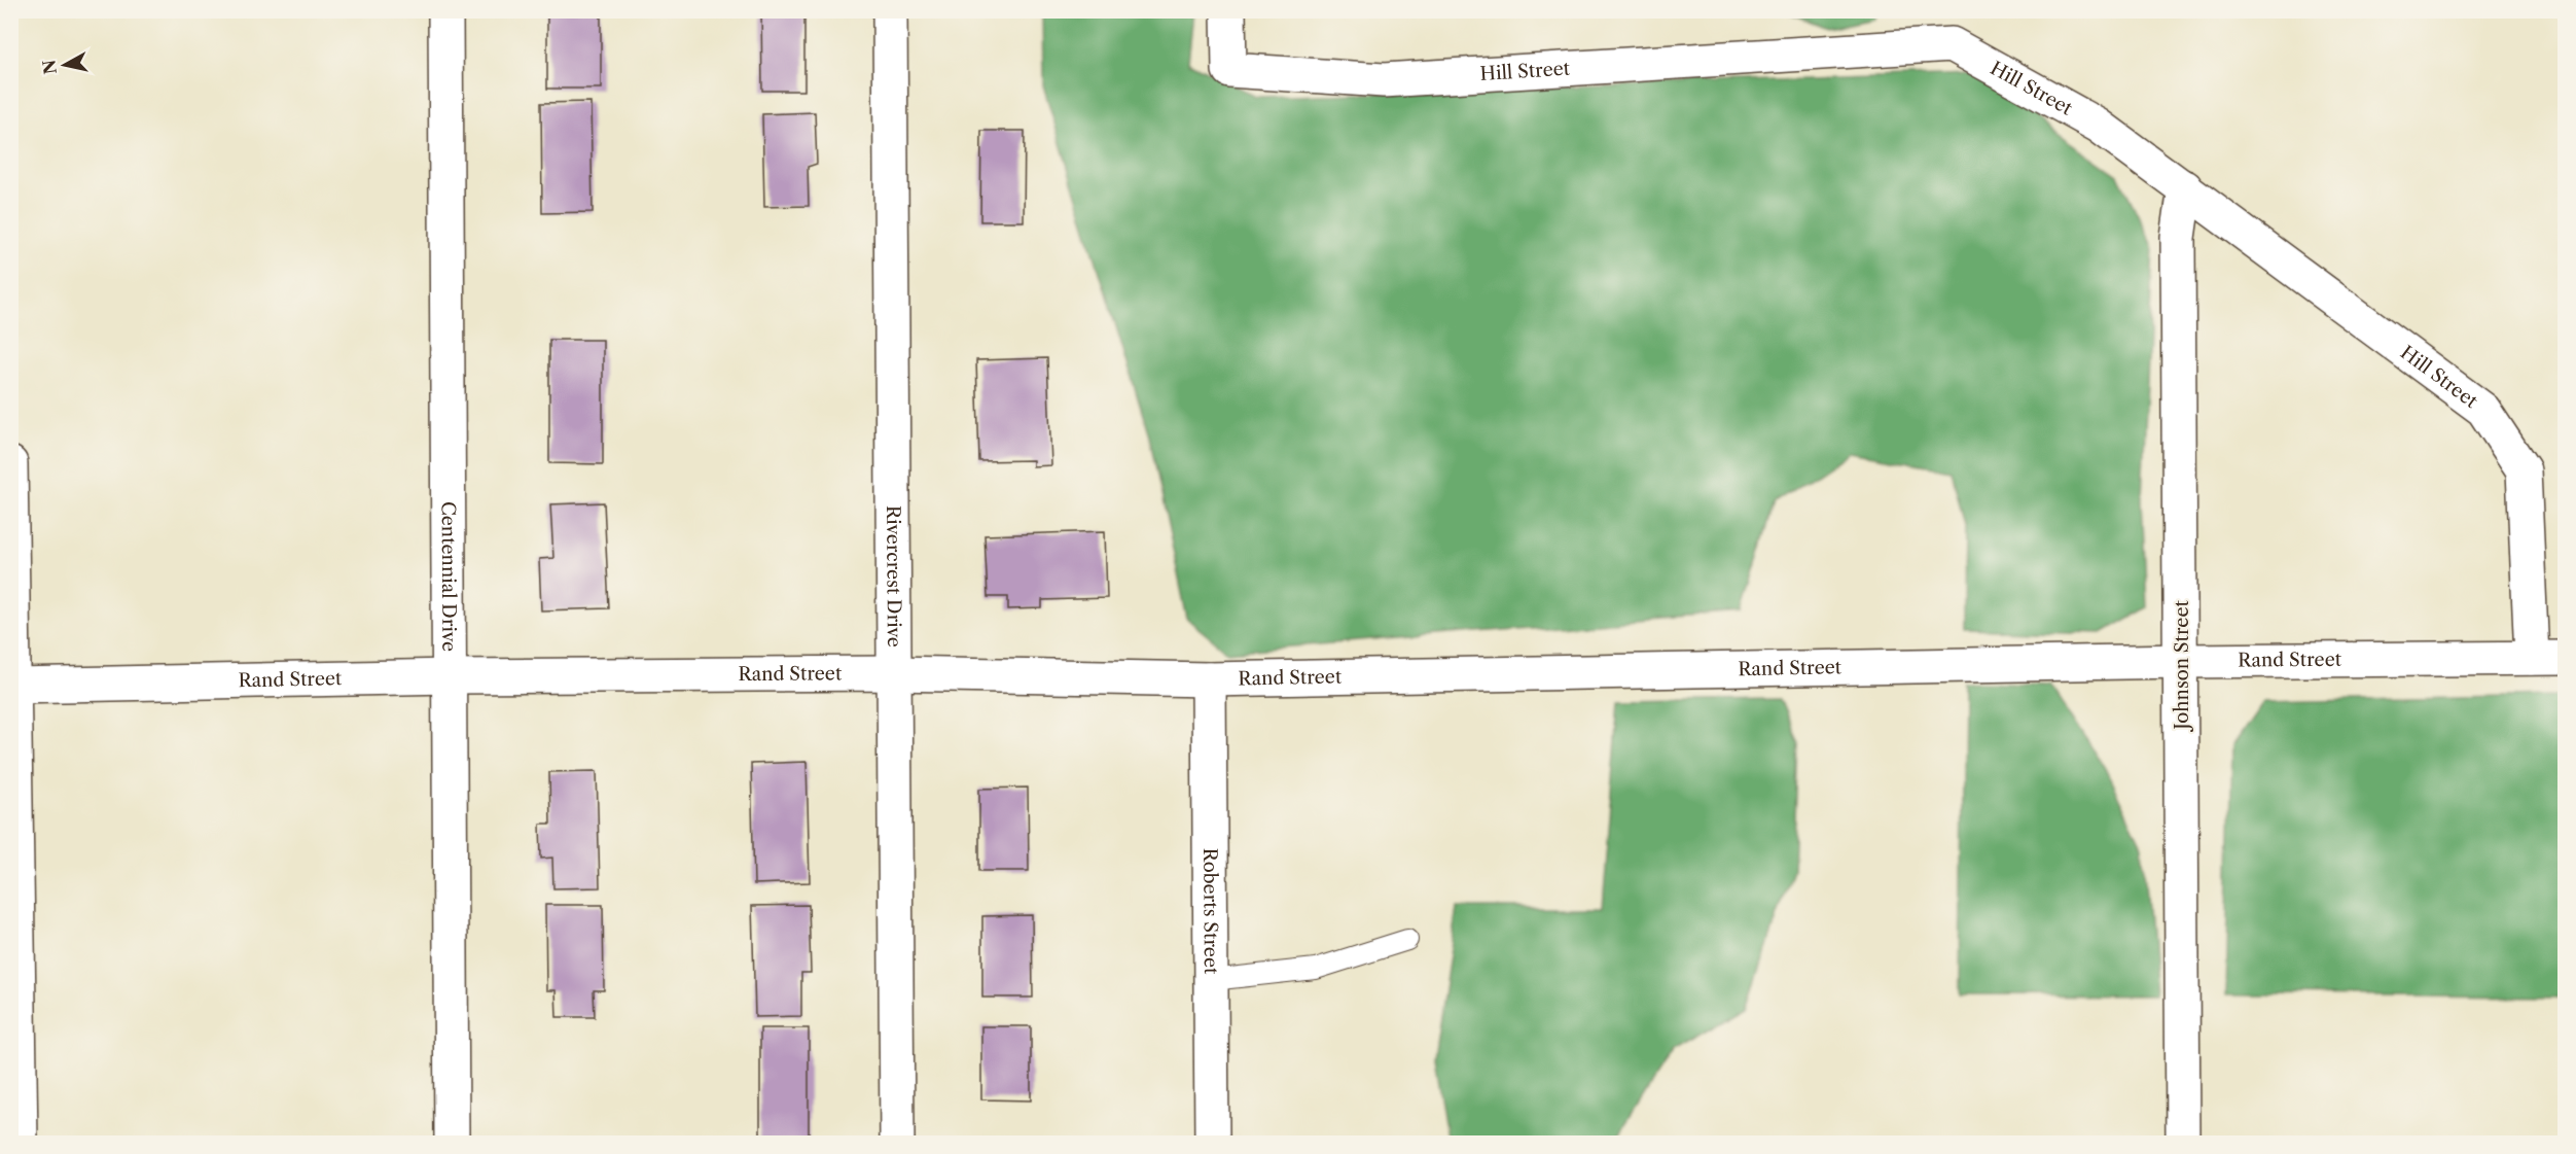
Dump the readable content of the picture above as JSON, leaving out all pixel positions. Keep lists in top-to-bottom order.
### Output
{
  "streets": {
    "street": [
      "Hill Street",
      "Centennial Drive",
      "Rivercrest Drive",
      "Rand Street",
      "Johnson Street",
      "Roberts Street"
    ]
  },
  "crossings": [
    ["Hill Street", "Rand Street"],
    ["Hill Street", "Johnson Street"],
    ["Centennial Drive", "Rand Street"],
    ["Rivercrest Drive", "Rand Street"],
    ["Rand Street", "Johnson Street"],
    ["Rand Street", "Roberts Street"]
  ],
  "north": "left"
}
